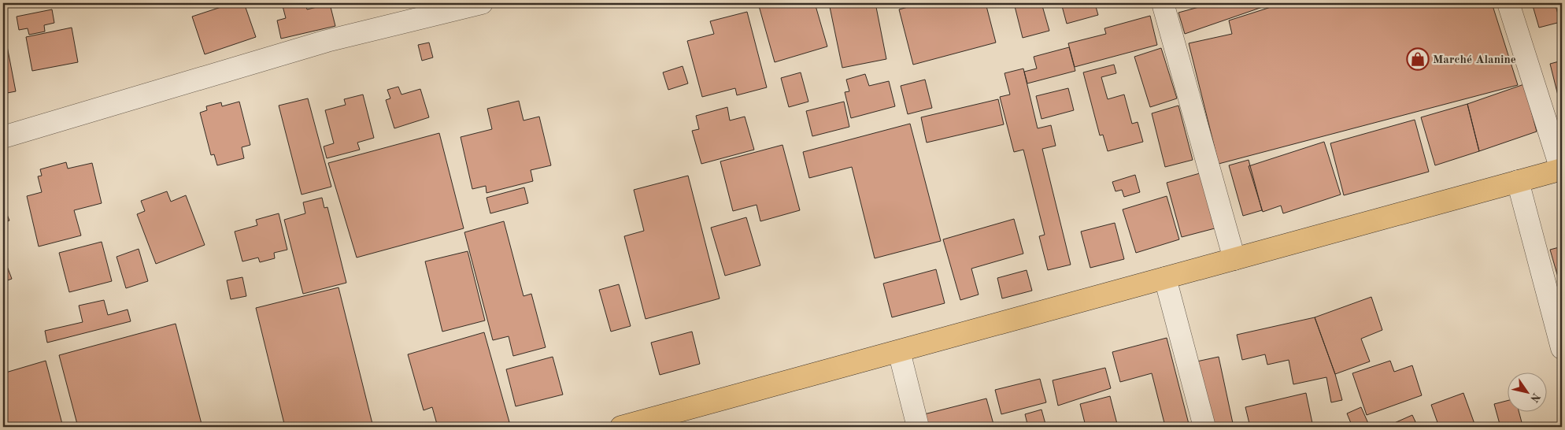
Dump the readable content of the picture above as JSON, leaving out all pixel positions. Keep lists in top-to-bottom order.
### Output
{
  "places": {
    "shop": ["Marché Alanine"]
  },
  "north": "bottom right"
}
